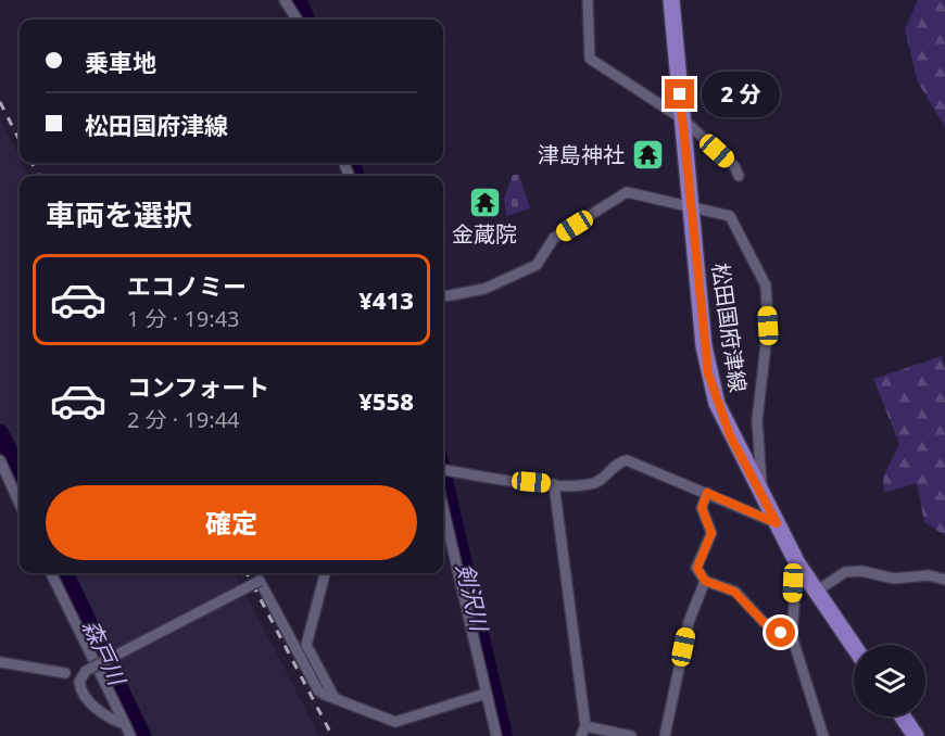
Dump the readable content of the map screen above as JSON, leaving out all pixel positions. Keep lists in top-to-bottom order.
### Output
{
  "streets": {
    "main road": ["松田国府津線"]
  },
  "water": ["剣沢川", "森戸川"],
  "places": {
    "temple": ["津島神社", "金蔵院"]
  },
  "page": {
    "banner": ["乗車地", "松田国府津線"],
    "bubble": "2 分",
    "heading": "車両を選択",
    "list": [
      {
        "name": "エコノミー",
        "note": "1 分 · 19:43",
        "value": "¥413"
      },
      {
        "name": "コンフォート",
        "note": "2 分 · 19:44",
        "value": "¥558"
      }
    ],
    "buttons": "確定"
  }
}
